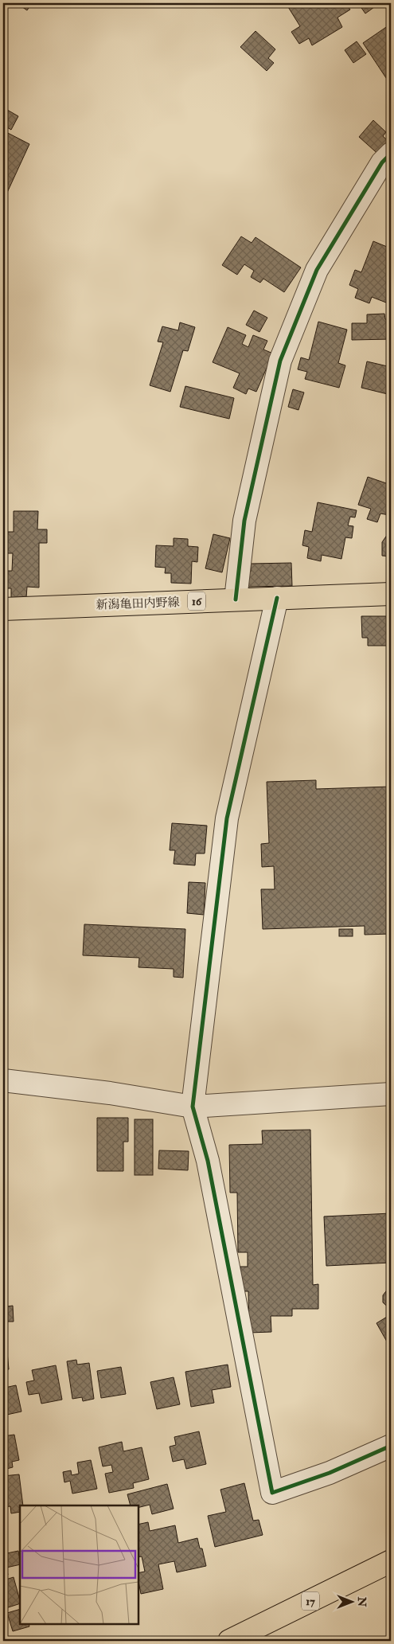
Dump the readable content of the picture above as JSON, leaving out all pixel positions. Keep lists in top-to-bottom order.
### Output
{
  "streets": {
    "main road": ["16", "新潟亀田内野線", "17"]
  },
  "north": "right"
}
